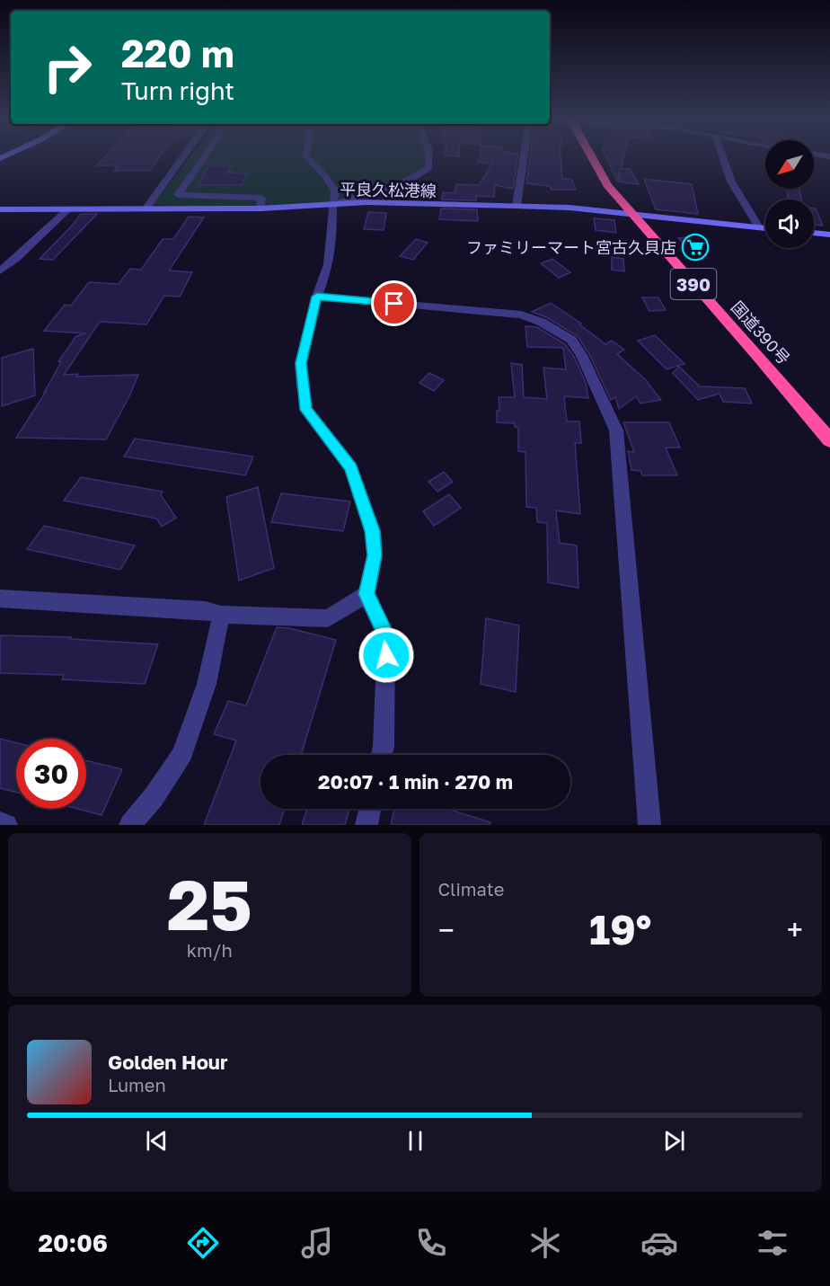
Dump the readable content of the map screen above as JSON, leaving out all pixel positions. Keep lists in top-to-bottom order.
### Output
{
  "streets": {
    "highway": ["390", "国道390号"],
    "main road": ["平良久松港線"]
  },
  "crossings": [
    ["平良久松港線", "国道390号"]
  ],
  "places": {
    "supermarket": ["ファミリーマート宮古久貝店"]
  },
  "north": "bottom left",
  "page": {
    "turn": ["220 m", "Turn right"],
    "limit": "30",
    "trip": "20:07 · 1 min · 270 m",
    "tile": [
      ["25", "km/h"],
      "Climate"
    ],
    "heat": ["−", "19°", "+"],
    "song": ["Golden Hour", "Lumen"],
    "tabs": "20:06"
  }
}
